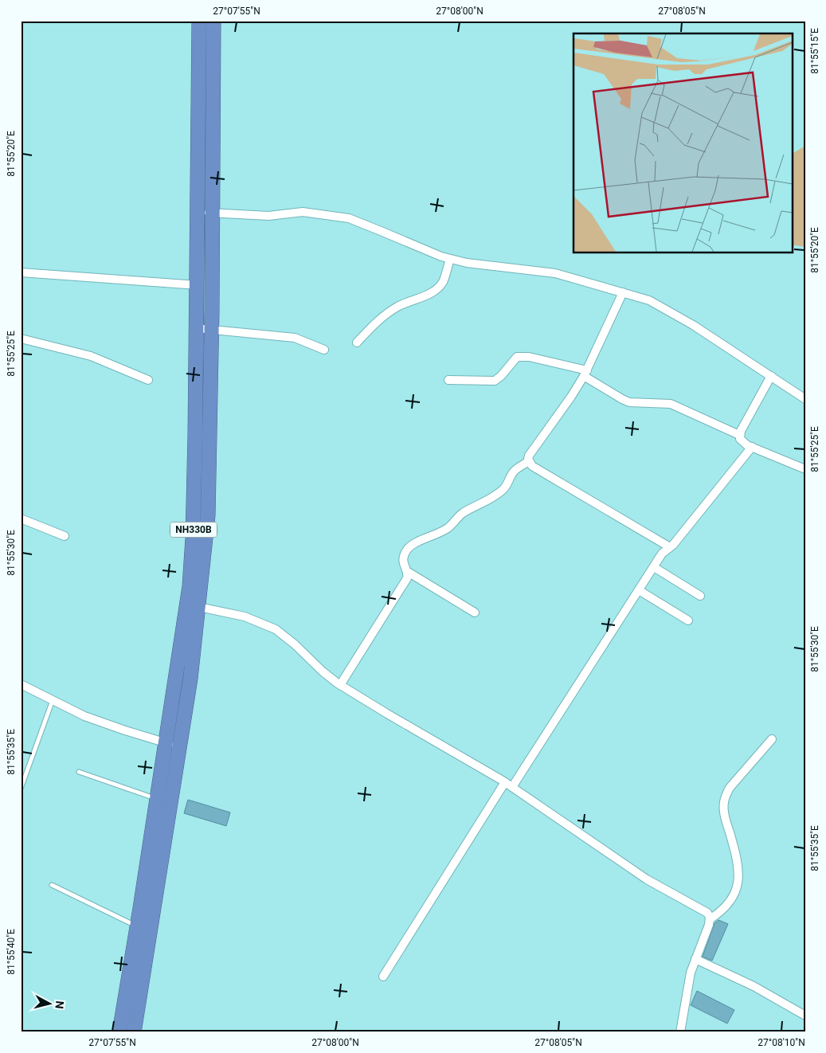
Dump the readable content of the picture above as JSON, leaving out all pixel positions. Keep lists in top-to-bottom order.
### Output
{
  "streets": {
    "highway": ["NH330B"]
  },
  "north": "right",
  "coordinates": [
    "27°07'55\"N",
    "27°08'00\"N",
    "27°08'05\"N",
    "81°55'15\"E",
    "81°55'20\"E",
    "81°55'25\"E",
    "81°55'30\"E",
    "81°55'35\"E",
    "81°55'40\"E",
    "27°08'10\"N"
  ]
}
